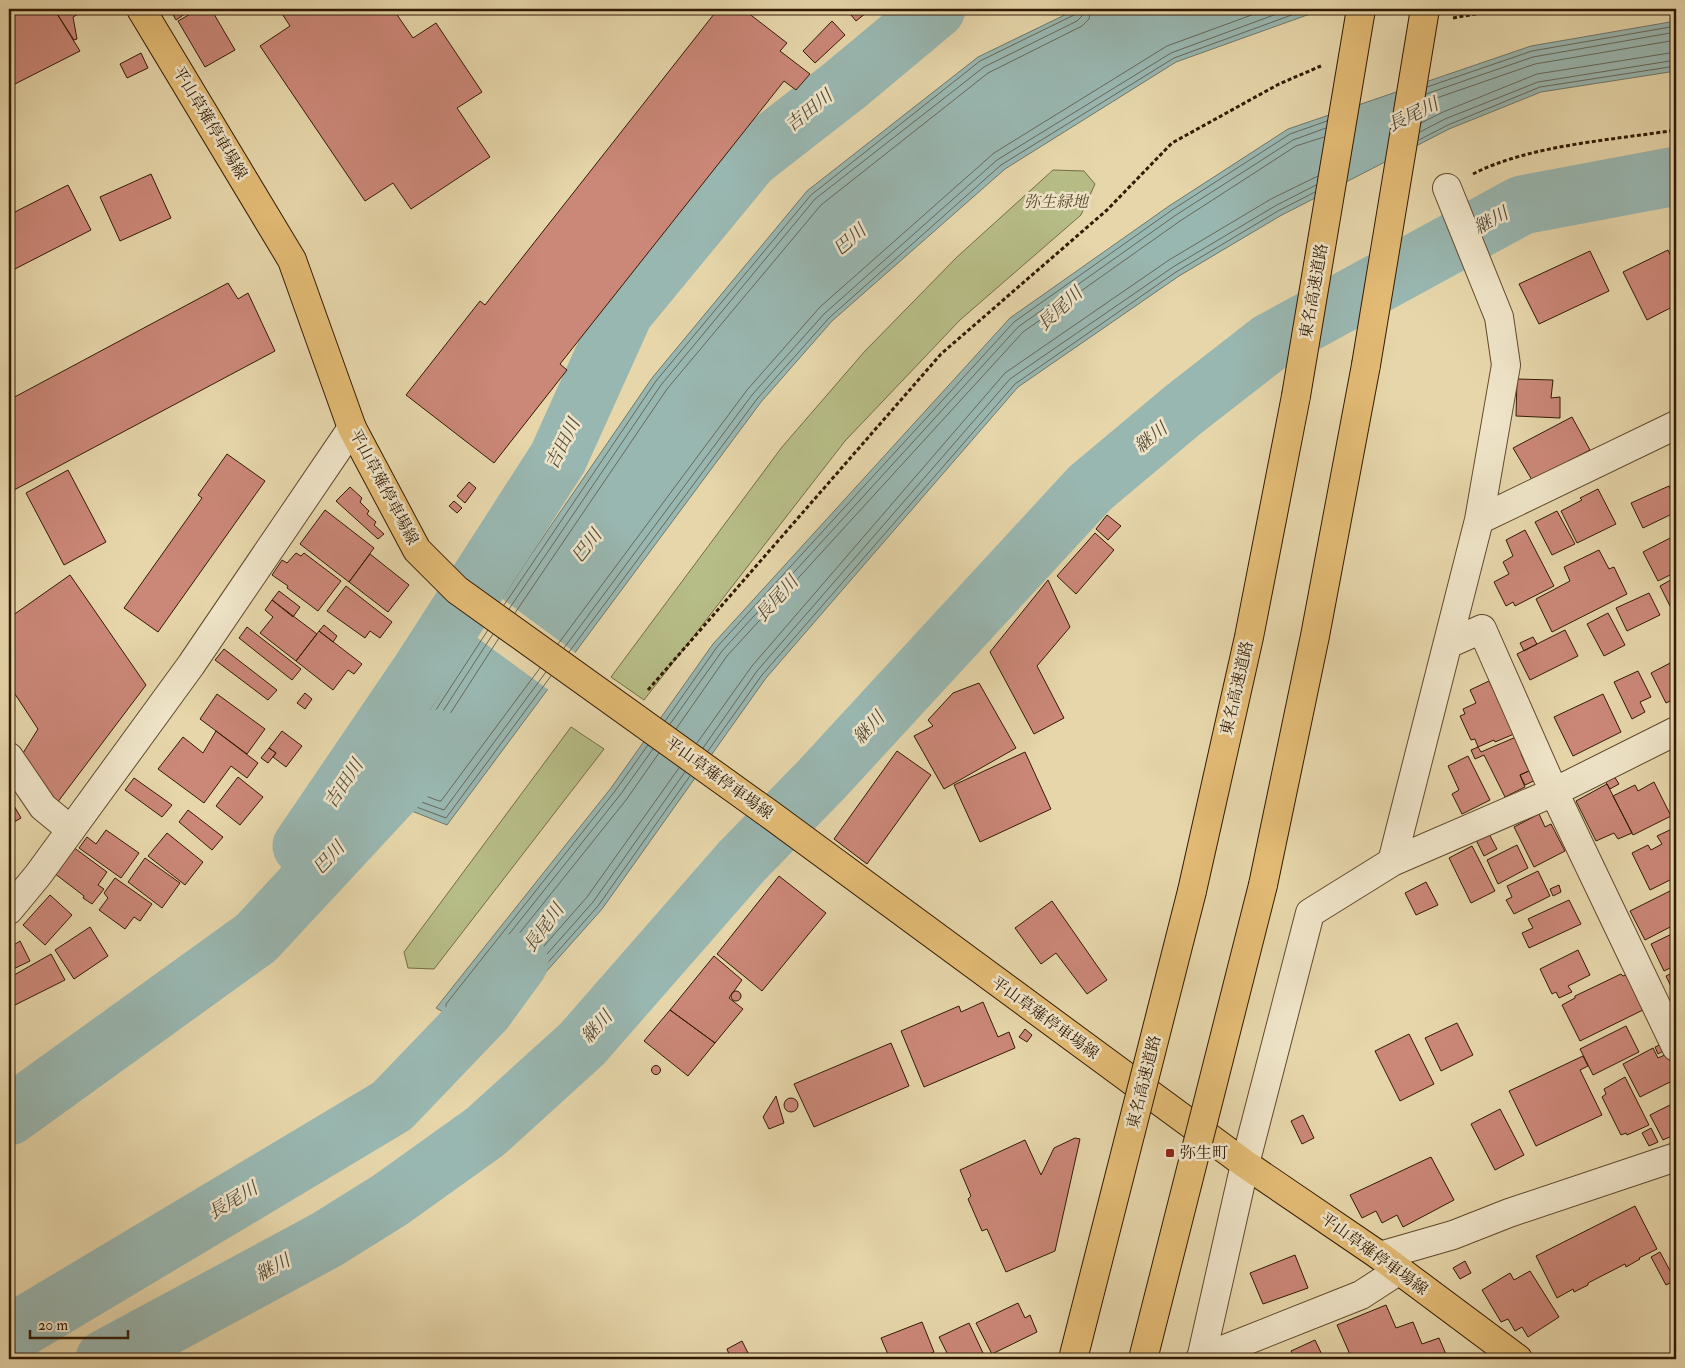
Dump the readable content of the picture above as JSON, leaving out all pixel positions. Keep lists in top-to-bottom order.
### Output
{
  "streets": {
    "main road": ["平山草薙停車場線", "東名高速道路"]
  },
  "water": [
    "吉田川",
    "長尾川",
    "継川",
    "巴川"
  ],
  "parks": ["弥生緑地"],
  "places": {
    "transit": ["弥生町"]
  },
  "scale_bar": "20 m"
}
